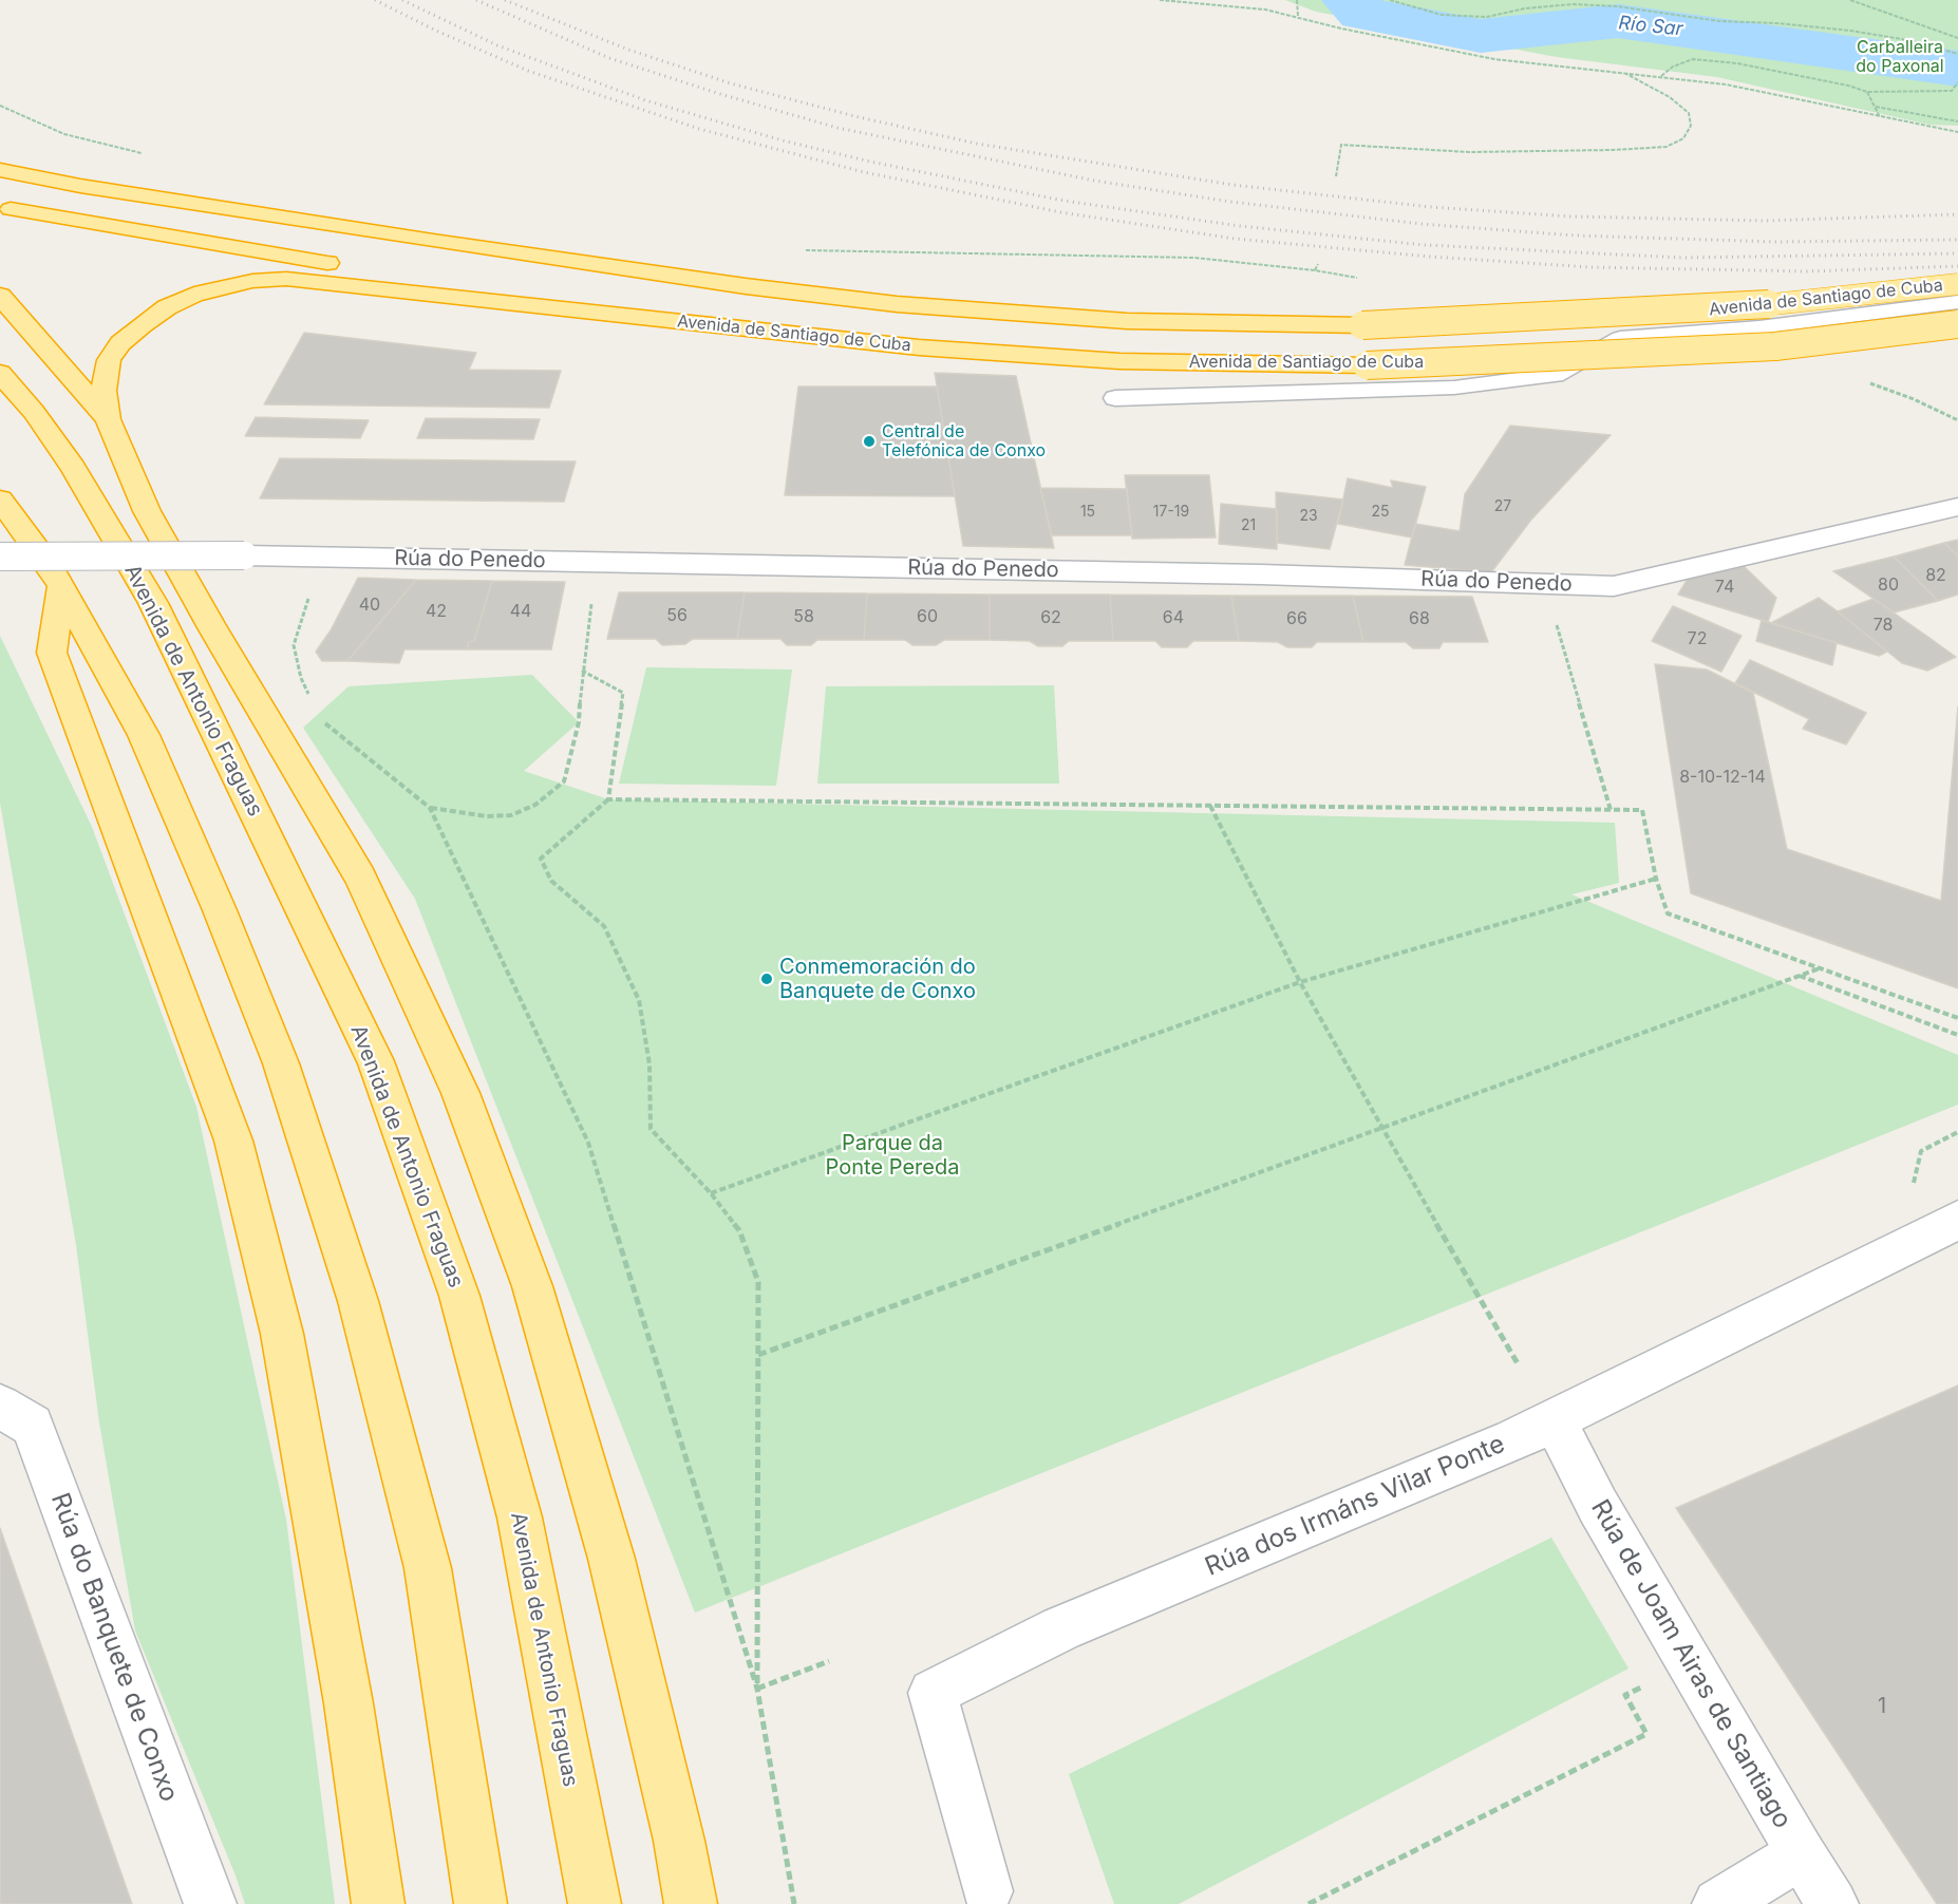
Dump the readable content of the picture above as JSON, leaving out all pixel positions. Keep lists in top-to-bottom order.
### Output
{
  "streets": {
    "highway": ["Avenida de Santiago de Cuba", "Avenida de Antonio Fraguas"],
    "street": [
      "Rúa do Penedo",
      "Rúa dos Irmáns Vilar Ponte",
      "Rúa do Banquete de Conxo",
      "Rúa de Joam Airas de Santiago"
    ]
  },
  "crossings": [
    ["Rúa dos Irmáns Vilar Ponte", "Rúa de Joam Airas de Santiago"]
  ],
  "water": ["Río Sar"],
  "parks": ["Carballeira do Paxonal", "Parque da Ponte Pereda"],
  "places": ["Central de Telefónica de Conxo", "Conmemoración do Banquete de Conxo"],
  "house_numbers": [
    "27",
    "15",
    "17-19",
    "25",
    "23",
    "21",
    "82",
    "80",
    "74",
    "40",
    "42",
    "44",
    "56",
    "58",
    "60",
    "62",
    "64",
    "66",
    "68",
    "78",
    "72",
    "8-10-12-14",
    "1"
  ]
}
